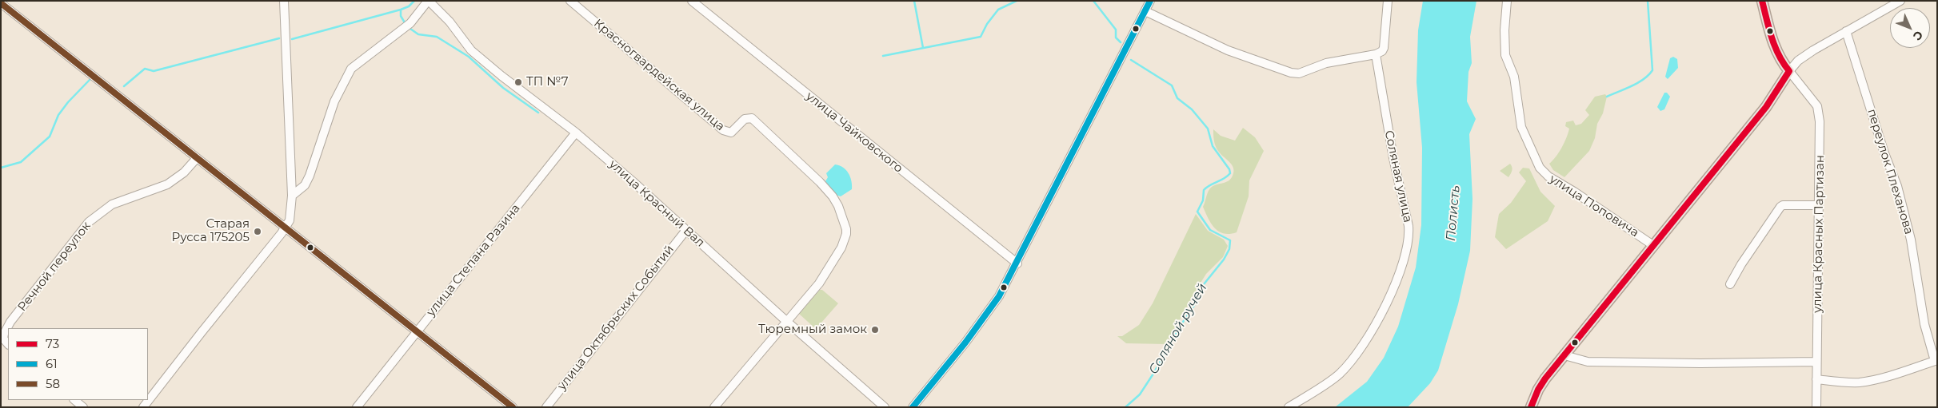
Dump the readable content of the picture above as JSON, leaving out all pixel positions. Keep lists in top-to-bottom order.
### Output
{
  "streets": {
    "street": [
      "Красногвардейская улица",
      "улица Чайковского",
      "переулок Плеханова",
      "Соляная улица",
      "улица Красный Вал",
      "улица Поповича",
      "улица Красных Партизан",
      "улица Степана Разина",
      "Речной переулок",
      "улица Октябрьских Событий"
    ]
  },
  "crossings": [
    ["Красногвардейская улица", "улица Красный Вал"],
    ["улица Красный Вал", "улица Степана Разина"],
    ["улица Красный Вал", "улица Октябрьских Событий"]
  ],
  "water": ["Полисть", "Соляной ручей"],
  "places": ["ТП №7", "Старая Русса 175205", "Тюремный замок"],
  "lines": ["transit line 73", "transit line 61", "transit line 58"],
  "legend": ["73", "61", "58"],
  "north": "bottom right"
}
